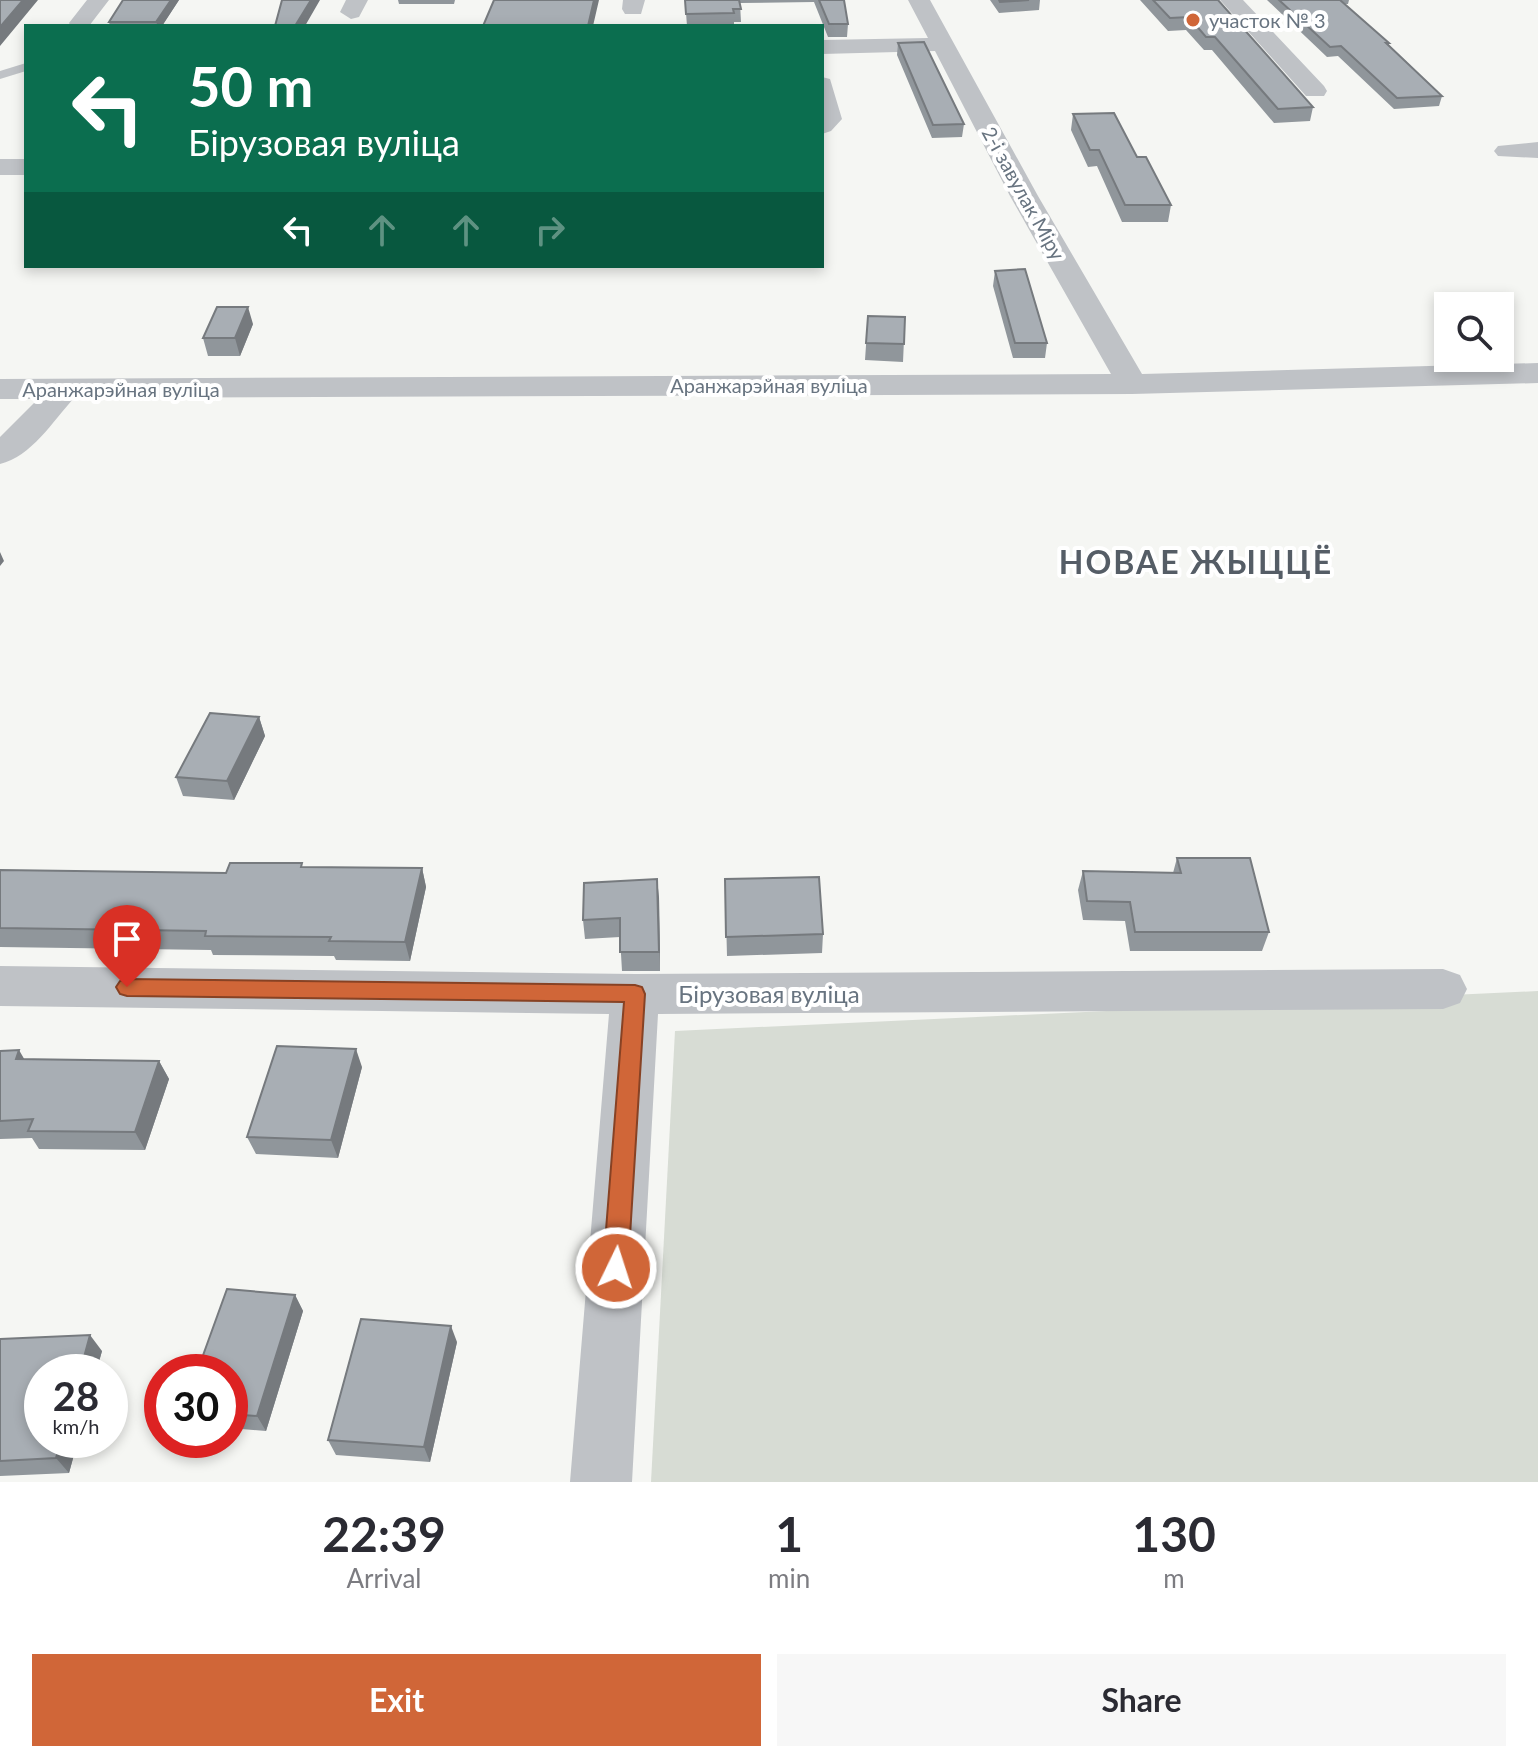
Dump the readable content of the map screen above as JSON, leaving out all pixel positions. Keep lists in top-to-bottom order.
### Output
{
  "streets": {
    "street": ["2-і завулак Міру", "Аранжарэйная вуліца", "Бірузовая вуліца"]
  },
  "crossings": [
    ["2-і завулак Міру", "Аранжарэйная вуліца"]
  ],
  "districts": ["НОВАЕ ЖЫЦЦЁ"],
  "places": ["участок № 3"],
  "page": {
    "turn": ["50 m", "Бірузовая вуліца"],
    "speed": "28 km/h",
    "limit": "30",
    "eta": [
      "22:39",
      "Arrival",
      "1",
      "min",
      "130",
      "m"
    ],
    "buttons": ["Exit", "Share"]
  }
}
